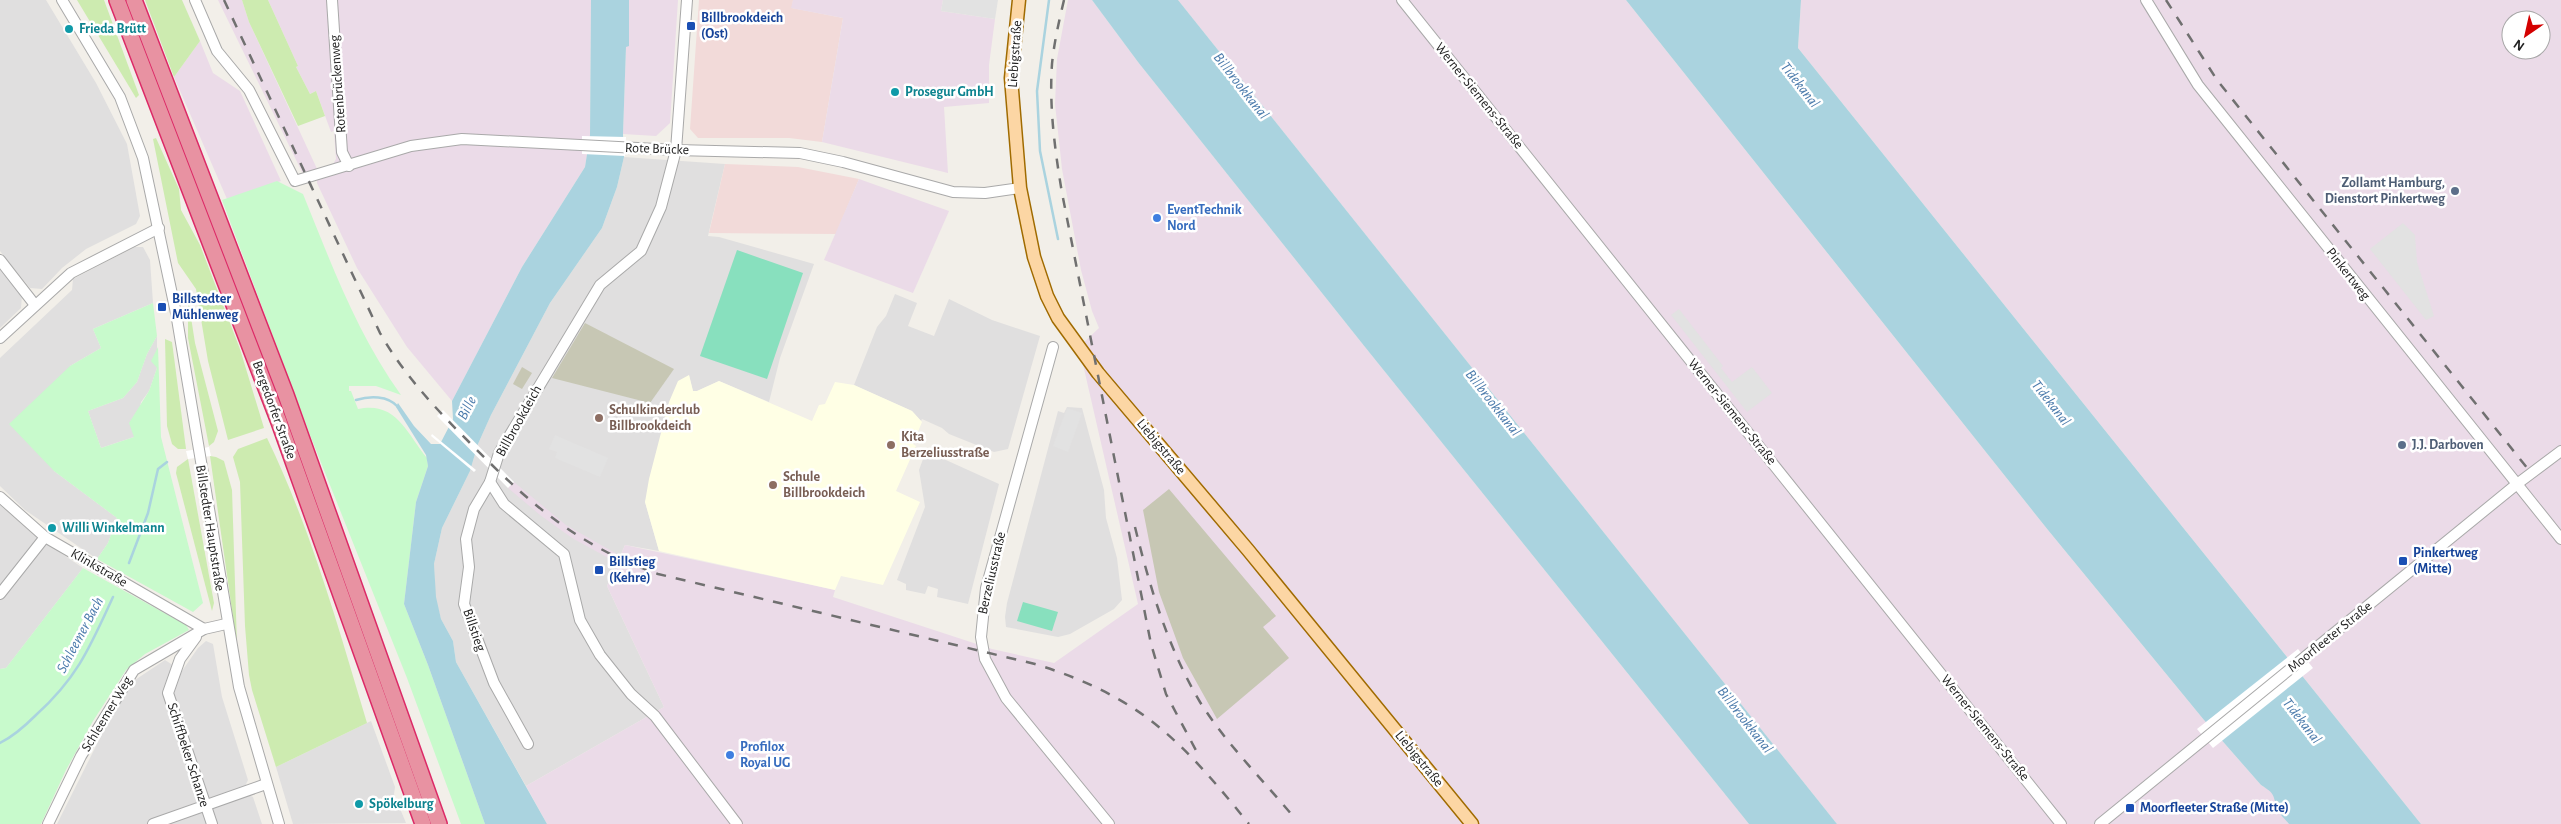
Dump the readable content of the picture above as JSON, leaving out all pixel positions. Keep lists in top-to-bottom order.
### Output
{
  "streets": {
    "highway": ["Bergedorfer Straße"],
    "main road": ["Liebigstraße"],
    "street": [
      "Rotenbrückenweg",
      "Werner-Siemens-Straße",
      "Rote Brücke",
      "Pinkertweg",
      "Billbrookdeich",
      "Billstedter Hauptstraße",
      "Klinkstraße",
      "Berzeliusstraße",
      "Billstieg",
      "Moorfleeter Straße",
      "Schleemer Weg",
      "Schiffbeker Schanze"
    ]
  },
  "crossings": [
    ["Liebigstraße", "Rote Brücke"],
    ["Rotenbrückenweg", "Rote Brücke"],
    ["Rote Brücke", "Billbrookdeich"],
    ["Pinkertweg", "Moorfleeter Straße"],
    ["Billbrookdeich", "Billstieg"],
    ["Billstedter Hauptstraße", "Schleemer Weg"],
    ["Klinkstraße", "Schleemer Weg"],
    ["Klinkstraße", "Schiffbeker Schanze"],
    ["Schleemer Weg", "Schiffbeker Schanze"]
  ],
  "water": [
    "Tidekanal",
    "Billbrookkanal",
    "Bille",
    "Schleemer Bach"
  ],
  "places": {
    "transit": [
      "Billbrookdeich (Ost)",
      "Billstedter Mühlenweg",
      "Pinkertweg (Mitte)",
      "Billstieg (Kehre)",
      "Moorfleeter Straße (Mitte)"
    ],
    "other": [
      "Frieda Brütt",
      "Prosegur GmbH",
      "Zollamt Hamburg, Dienstort Pinkertweg",
      "EventTechnik Nord",
      "Schulkinderclub Billbrookdeich",
      "Kita Berzeliusstraße",
      "J.J. Darboven",
      "Schule Billbrookdeich",
      "Willi Winkelmann",
      "Profilox Royal UG",
      "Spökelburg"
    ]
  },
  "north": "bottom left"
}
